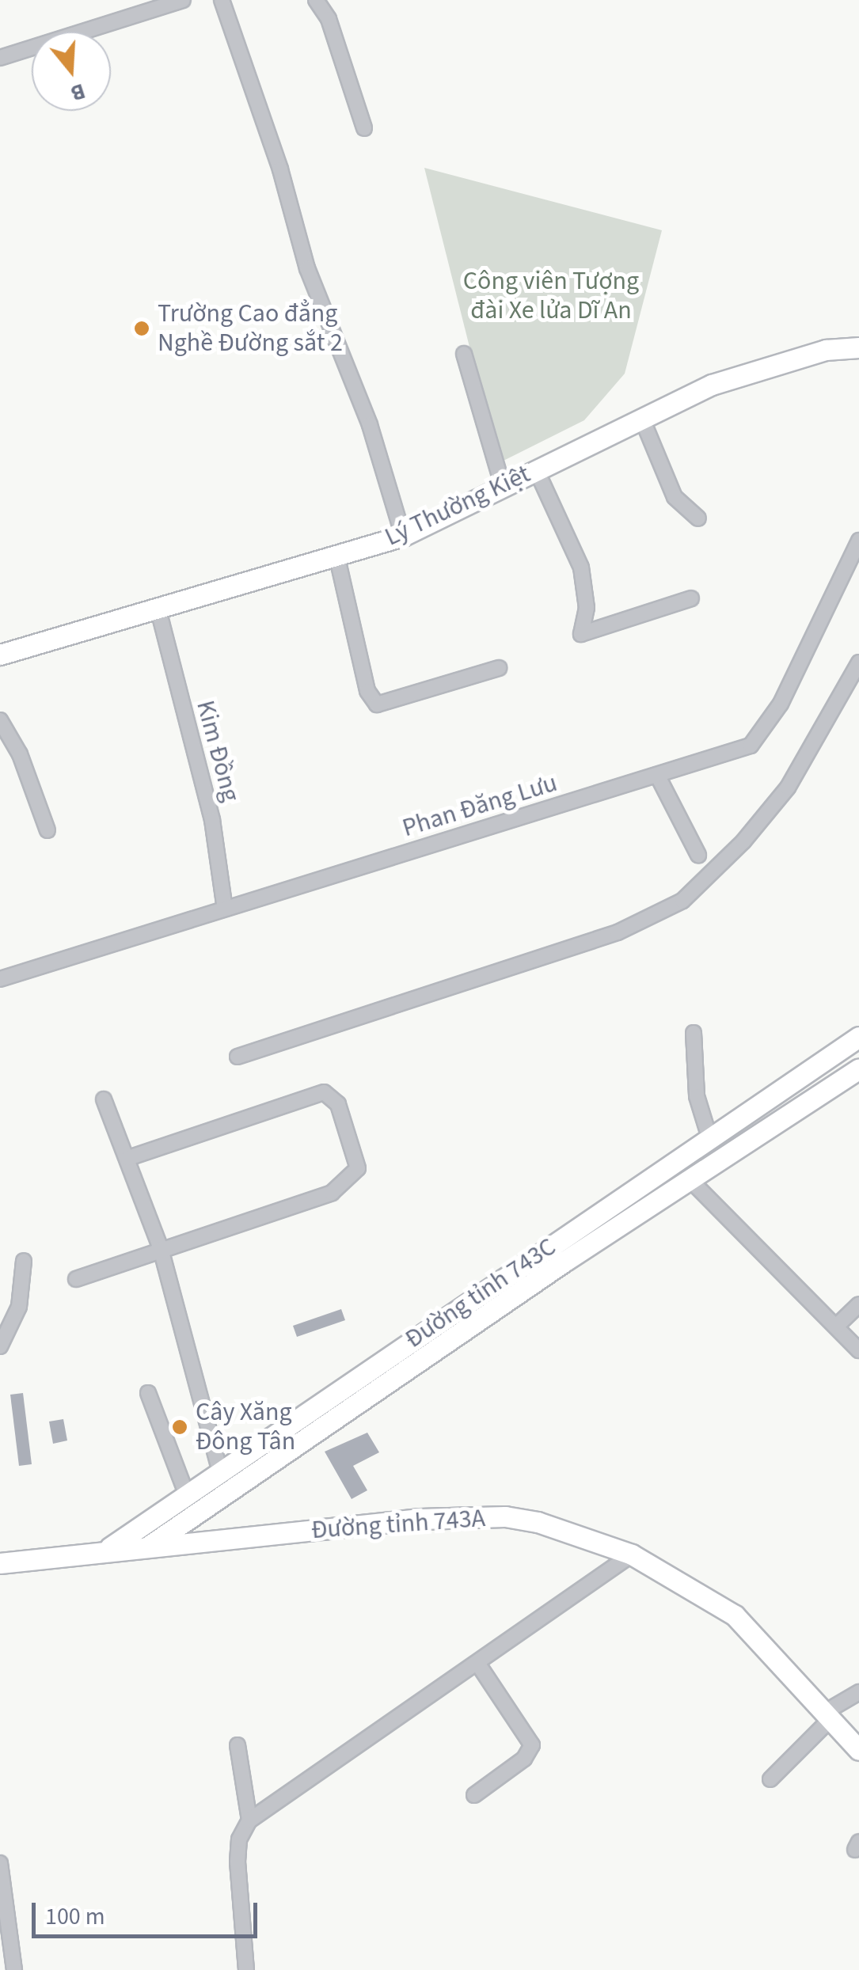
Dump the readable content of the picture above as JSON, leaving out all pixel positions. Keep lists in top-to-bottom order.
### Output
{
  "streets": {
    "main road": ["Lý Thường Kiệt", "Đường tỉnh 743C", "Đường tỉnh 743A"],
    "street": ["Kim Đồng", "Phan Đăng Lưu"]
  },
  "crossings": [
    ["Lý Thường Kiệt", "Kim Đồng"],
    ["Kim Đồng", "Phan Đăng Lưu"],
    ["Đường tỉnh 743C", "Đường tỉnh 743A"]
  ],
  "parks": ["Công viên Tượng đài Xe lửa Dĩ An"],
  "places": ["Trường Cao đẳng Nghề Đường sắt 2", "Cây Xăng Đông Tân"],
  "scale_bar": "100 m",
  "north": "bottom"
}
